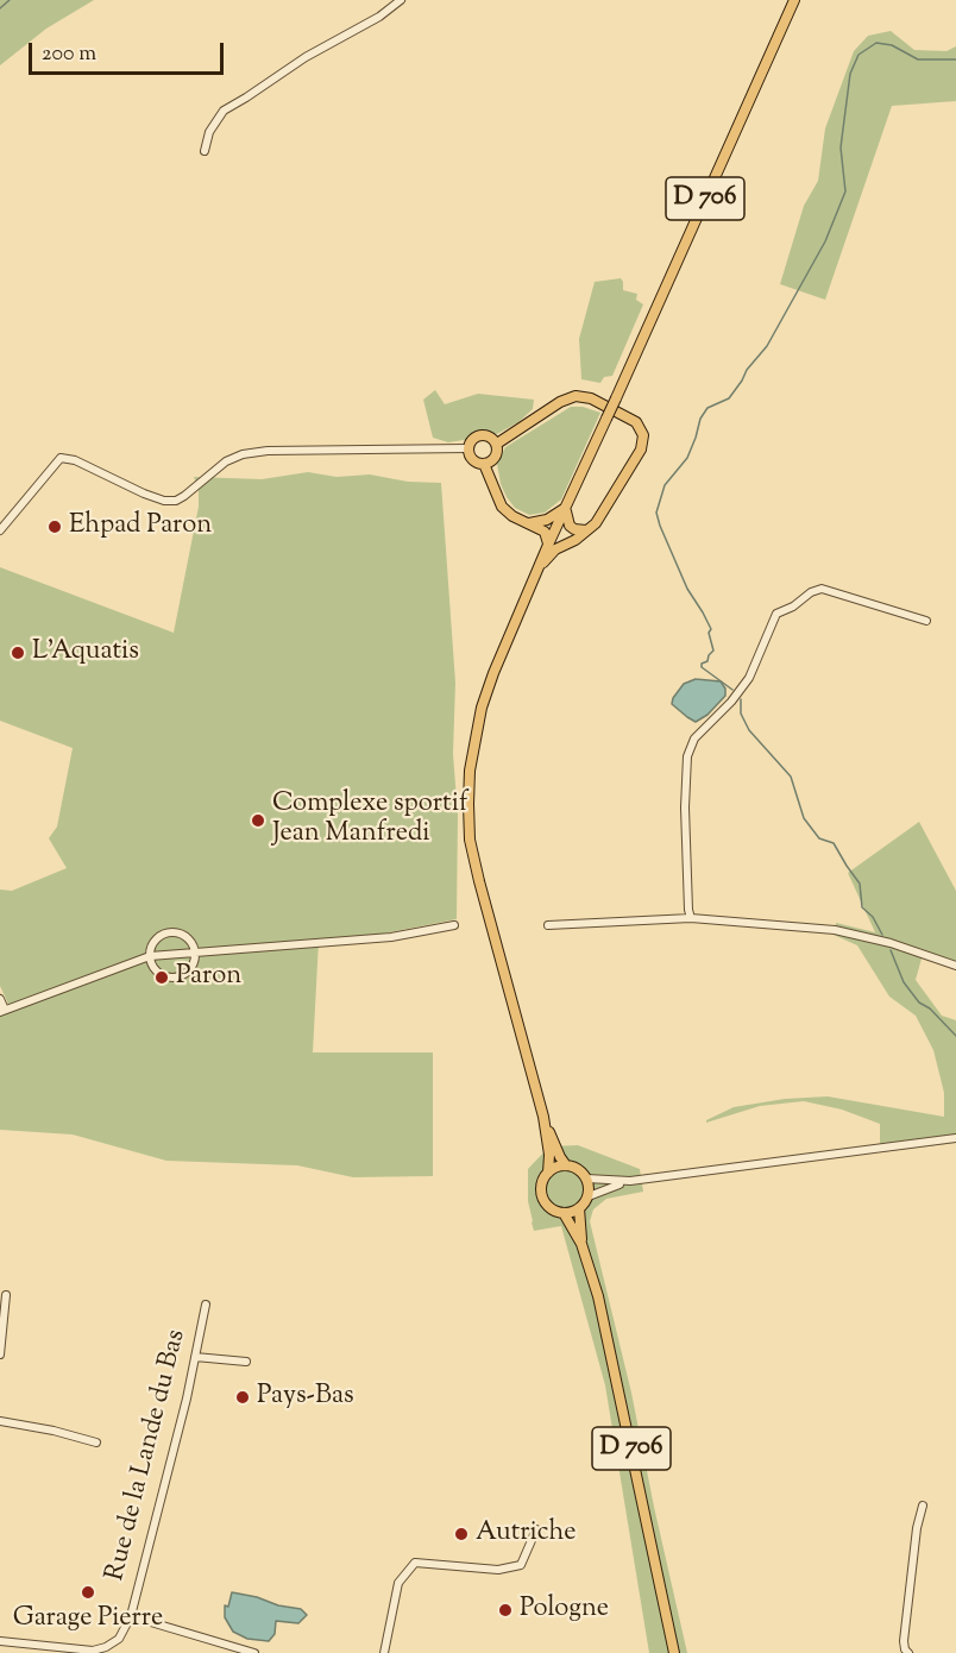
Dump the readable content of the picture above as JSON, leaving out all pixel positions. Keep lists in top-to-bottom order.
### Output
{
  "streets": {
    "main road": ["D 706"],
    "street": ["Rue de la Lande du Bas"]
  },
  "places": [
    "Ehpad Paron",
    "L'Aquatis",
    "Complexe sportif Jean Manfredi",
    "Paron",
    "Pays-Bas",
    "Autriche",
    "Garage Pierre",
    "Pologne"
  ],
  "scale_bar": "200 m"
}
